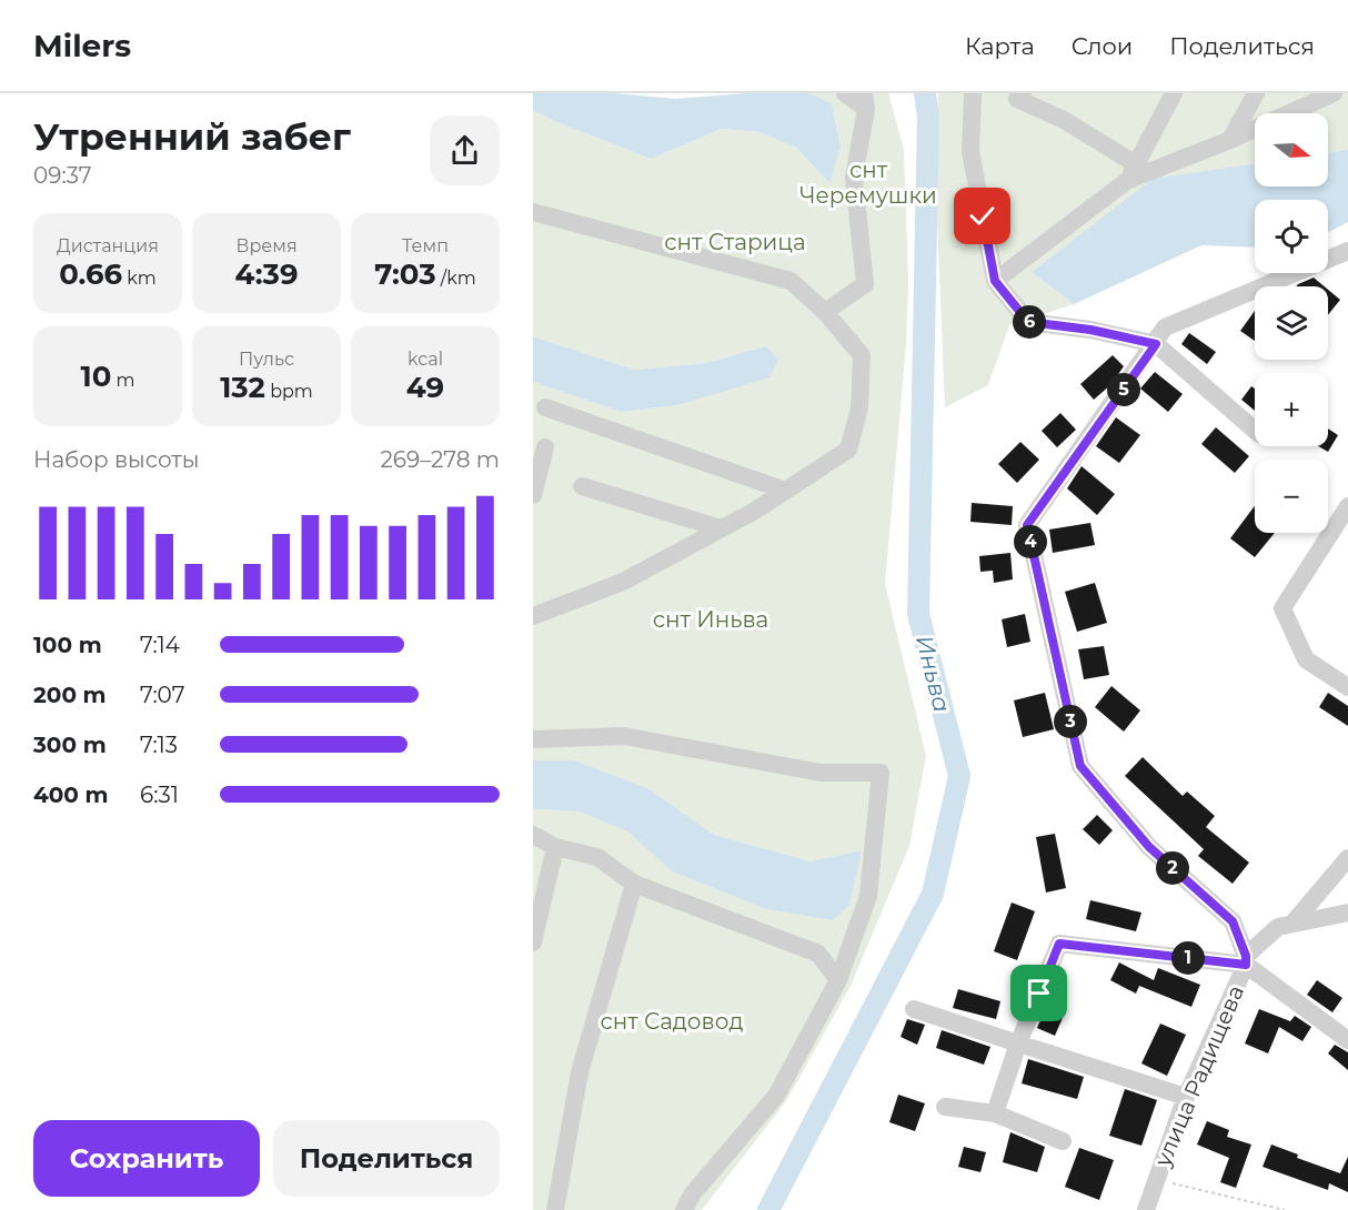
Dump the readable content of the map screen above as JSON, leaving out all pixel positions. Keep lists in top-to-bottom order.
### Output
{
  "streets": {
    "street": ["улица Радищева"]
  },
  "water": ["Иньва"],
  "parks": [
    "снт Черемушки",
    "снт Старица",
    "снт Иньва",
    "снт Садовод"
  ],
  "north": "right",
  "page": {
    "header": "Milers",
    "nav": ["Карта", "Слои", "Поделиться"],
    "heading": ["Утренний забег", "09:37"],
    "map_buttons": ["+", "−"],
    "stats": [
      ["Дистанция", "0.66 km"],
      ["Время", "4:39"],
      ["Темп", "7:03 /km"],
      ["10 m"],
      ["Пульс", "132 bpm"],
      ["kcal", "49"]
    ],
    "pins": [
      "6",
      "5",
      "4",
      "3",
      "2",
      "1"
    ],
    "chart": ["Набор высоты", "269–278 m"],
    "list": [
      {
        "name": "100 m",
        "note": "7:14"
      },
      {
        "name": "200 m",
        "note": "7:07"
      },
      {
        "name": "300 m",
        "note": "7:13"
      },
      {
        "name": "400 m",
        "note": "6:31"
      }
    ],
    "buttons": ["Сохранить", "Поделиться"]
  }
}
